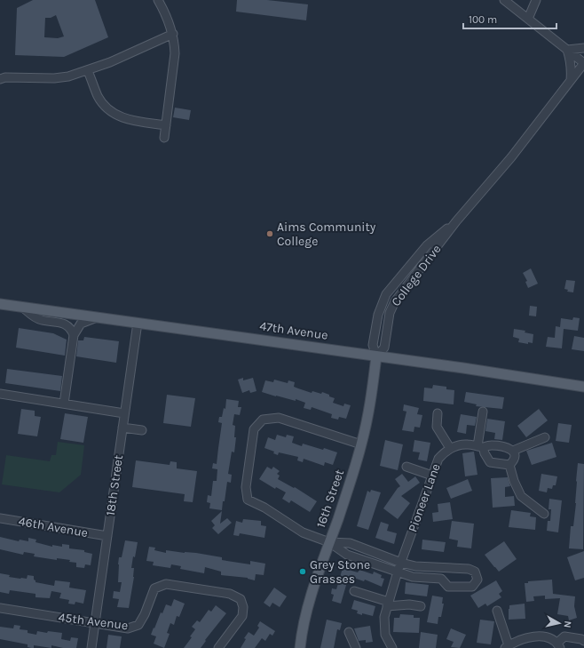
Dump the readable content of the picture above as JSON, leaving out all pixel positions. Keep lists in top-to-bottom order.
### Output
{
  "streets": {
    "main road": ["47th Avenue", "16th Street"],
    "street": [
      "College Drive",
      "18th Street",
      "Pioneer Lane",
      "46th Avenue",
      "45th Avenue"
    ]
  },
  "crossings": [
    ["College Drive", "47th Avenue"],
    ["College Drive", "16th Street"],
    ["47th Avenue", "18th Street"],
    ["47th Avenue", "16th Street"],
    ["18th Street", "46th Avenue"],
    ["18th Street", "45th Avenue"]
  ],
  "places": ["Aims Community College", "Grey Stone Grasses"],
  "scale_bar": "100 m",
  "north": "right"
}
